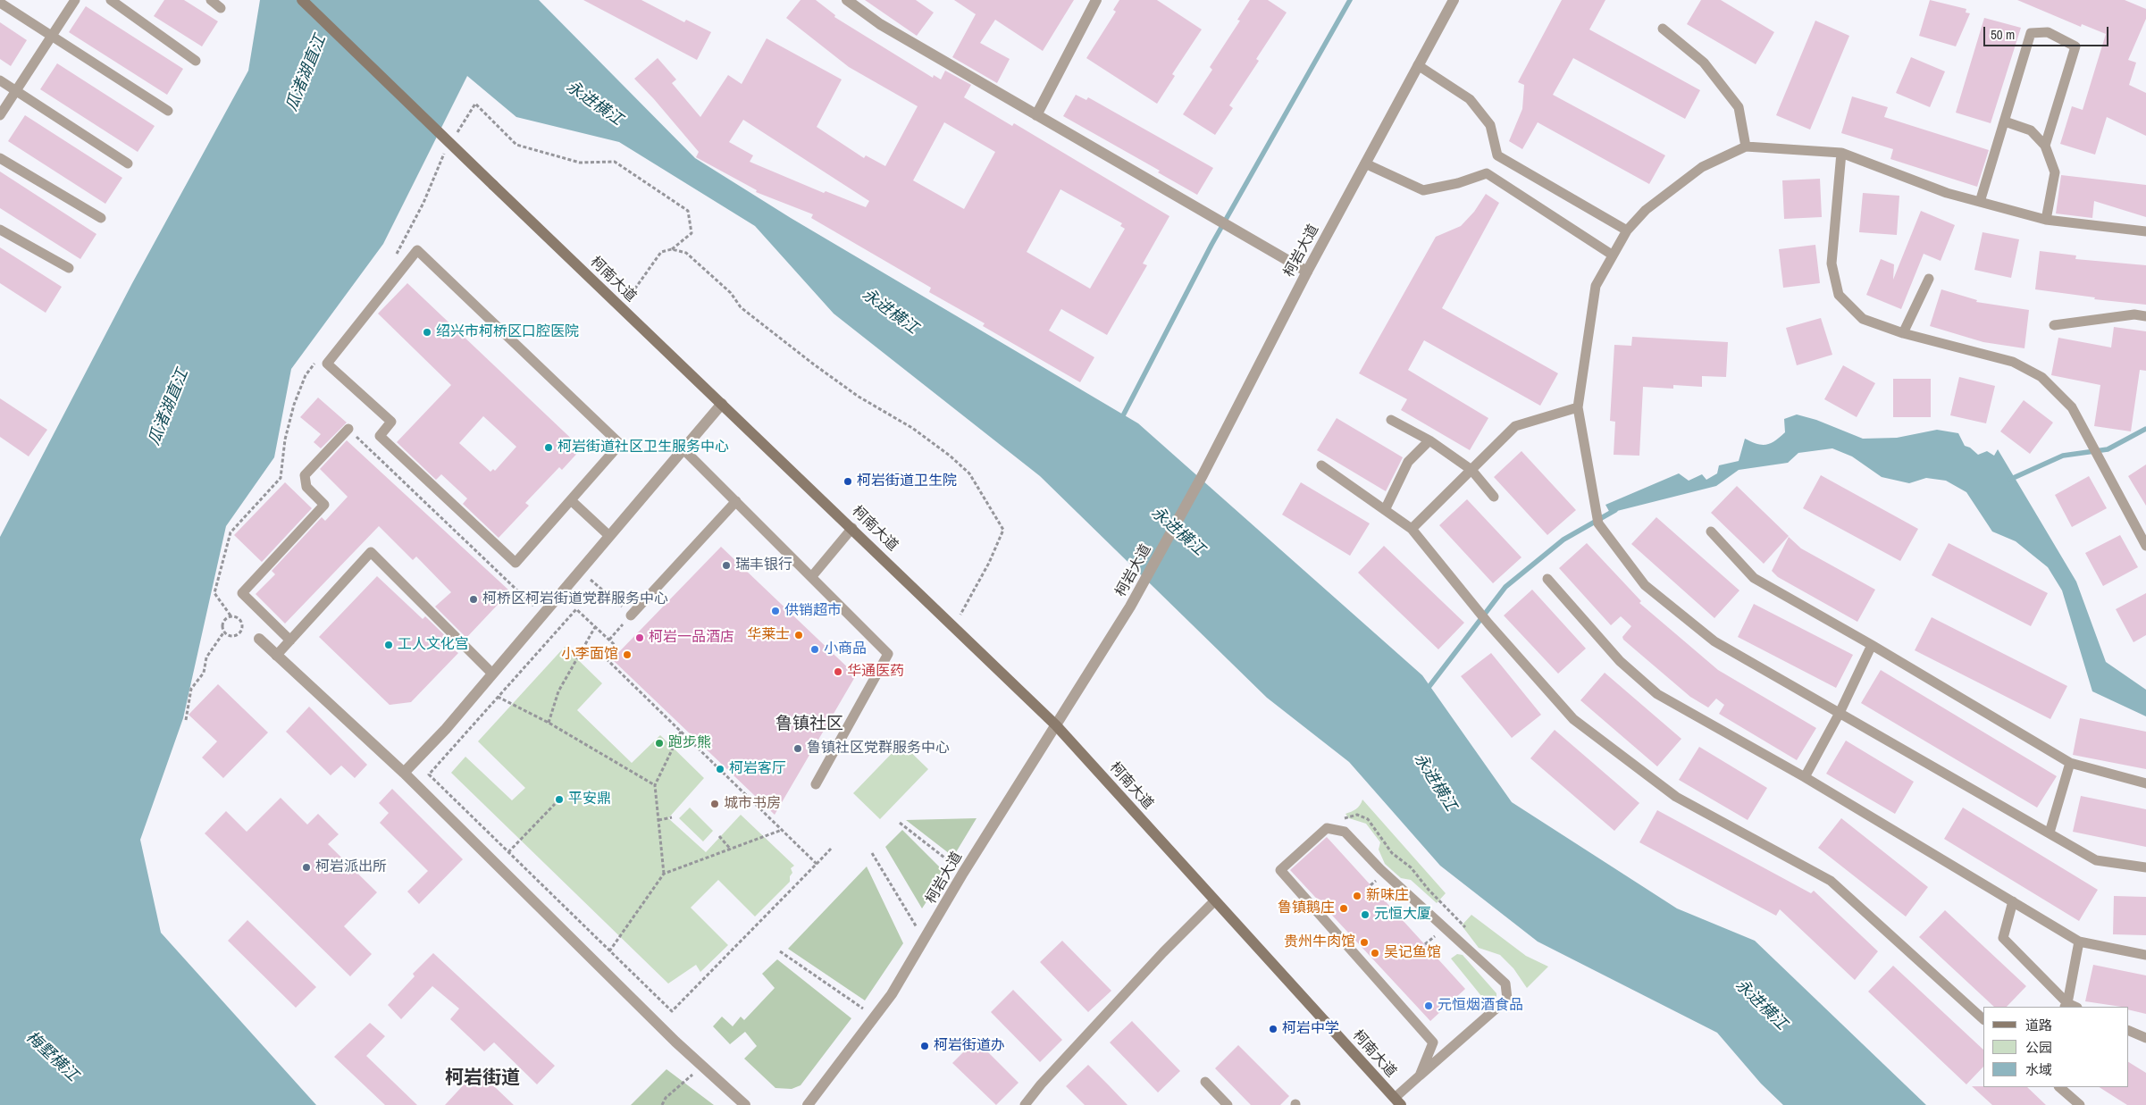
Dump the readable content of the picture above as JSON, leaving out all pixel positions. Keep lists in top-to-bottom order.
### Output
{
  "streets": {
    "main road": ["柯南大道"],
    "street": ["柯岩大道"]
  },
  "crossings": [
    ["柯岩大道", "柯南大道"]
  ],
  "districts": ["鲁镇社区", "柯岩街道"],
  "water": ["瓜渚湖直江", "永进横江", "梅墅横江"],
  "places": [
    "绍兴市柯桥区口腔医院",
    "柯岩街道社区卫生服务中心",
    "柯岩街道卫生院",
    "瑞丰银行",
    "柯桥区柯岩街道党群服务中心",
    "供销超市",
    "华莱士",
    "柯岩一品酒店",
    "工人文化宫",
    "小商品",
    "小李面馆",
    "华通医药",
    "跑步熊",
    "鲁镇社区党群服务中心",
    "柯岩客厅",
    "平安鼎",
    "城市书房",
    "柯岩派出所",
    "新味庄",
    "鲁镇鹅庄",
    "元恒大厦",
    "贵州牛肉馆",
    "吴记鱼馆",
    "元恒烟酒食品",
    "柯岩中学",
    "柯岩街道办"
  ],
  "legend": ["道路", "公园", "水域"],
  "scale_bar": "50 m"
}
